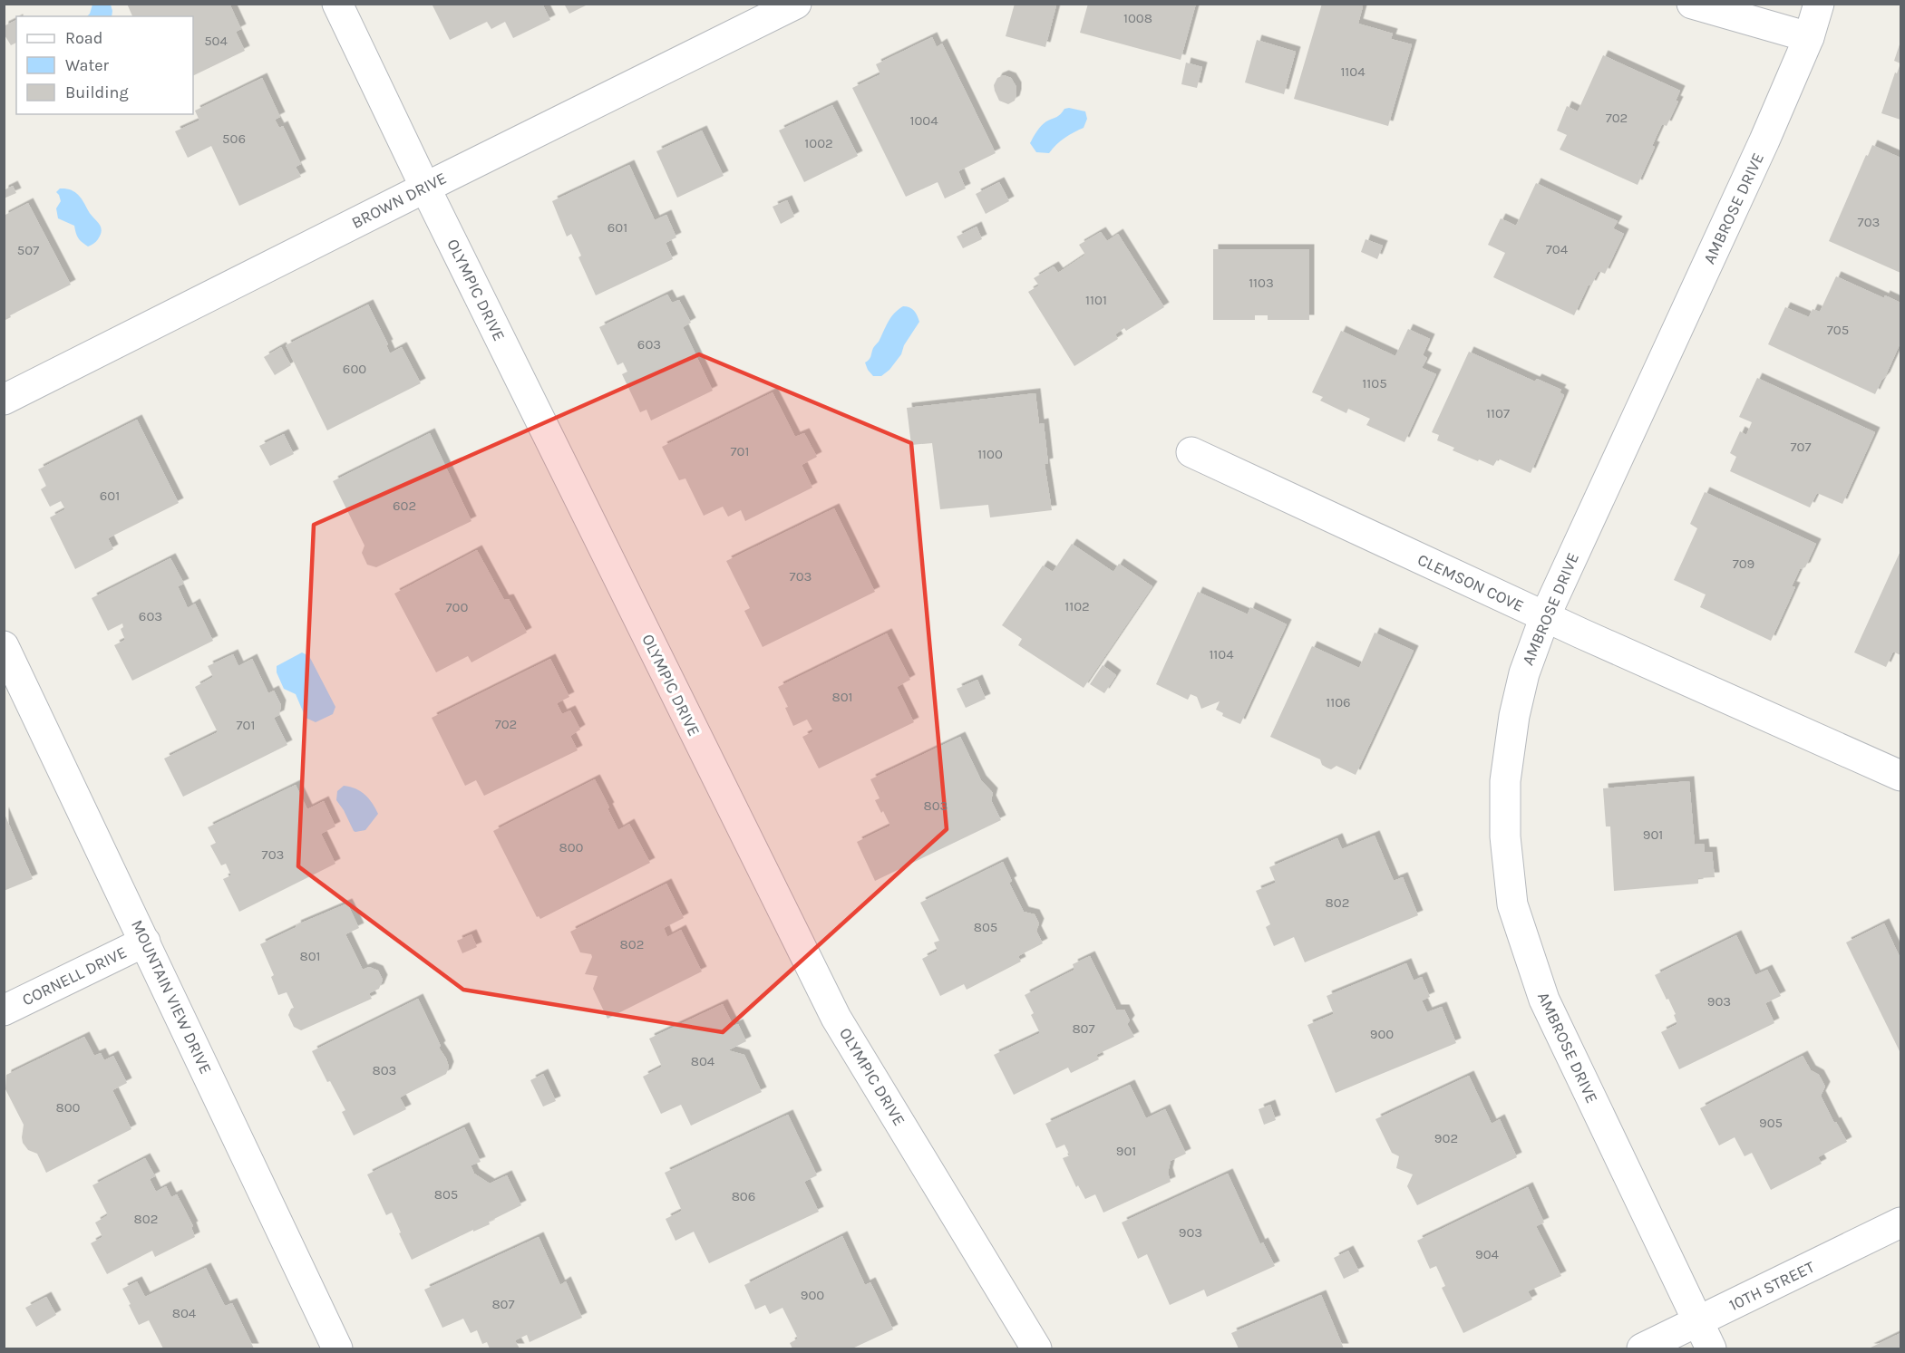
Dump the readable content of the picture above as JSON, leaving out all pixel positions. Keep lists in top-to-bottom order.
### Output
{
  "streets": {
    "street": [
      "BROWN DRIVE",
      "AMBROSE DRIVE",
      "OLYMPIC DRIVE",
      "CLEMSON COVE",
      "CORNELL DRIVE",
      "MOUNTAIN VIEW DRIVE",
      "10TH STREET"
    ]
  },
  "crossings": [
    ["BROWN DRIVE", "OLYMPIC DRIVE"],
    ["AMBROSE DRIVE", "CLEMSON COVE"],
    ["AMBROSE DRIVE", "10TH STREET"],
    ["CORNELL DRIVE", "MOUNTAIN VIEW DRIVE"]
  ],
  "house_numbers": [
    "1008",
    "504",
    "1104",
    "702",
    "1004",
    "506",
    "1002",
    "703",
    "601",
    "704",
    "507",
    "1103",
    "1101",
    "705",
    "603",
    "600",
    "1105",
    "1107",
    "707",
    "701",
    "1100",
    "601",
    "602",
    "709",
    "703",
    "1102",
    "700",
    "603",
    "1104",
    "801",
    "1106",
    "702",
    "701",
    "803",
    "901",
    "800",
    "703",
    "802",
    "805",
    "802",
    "801",
    "903",
    "807",
    "900",
    "804",
    "803",
    "800",
    "905",
    "902",
    "901",
    "805",
    "806",
    "802",
    "903",
    "904",
    "900",
    "807",
    "804"
  ],
  "legend": ["Road", "Water", "Building"]
}
